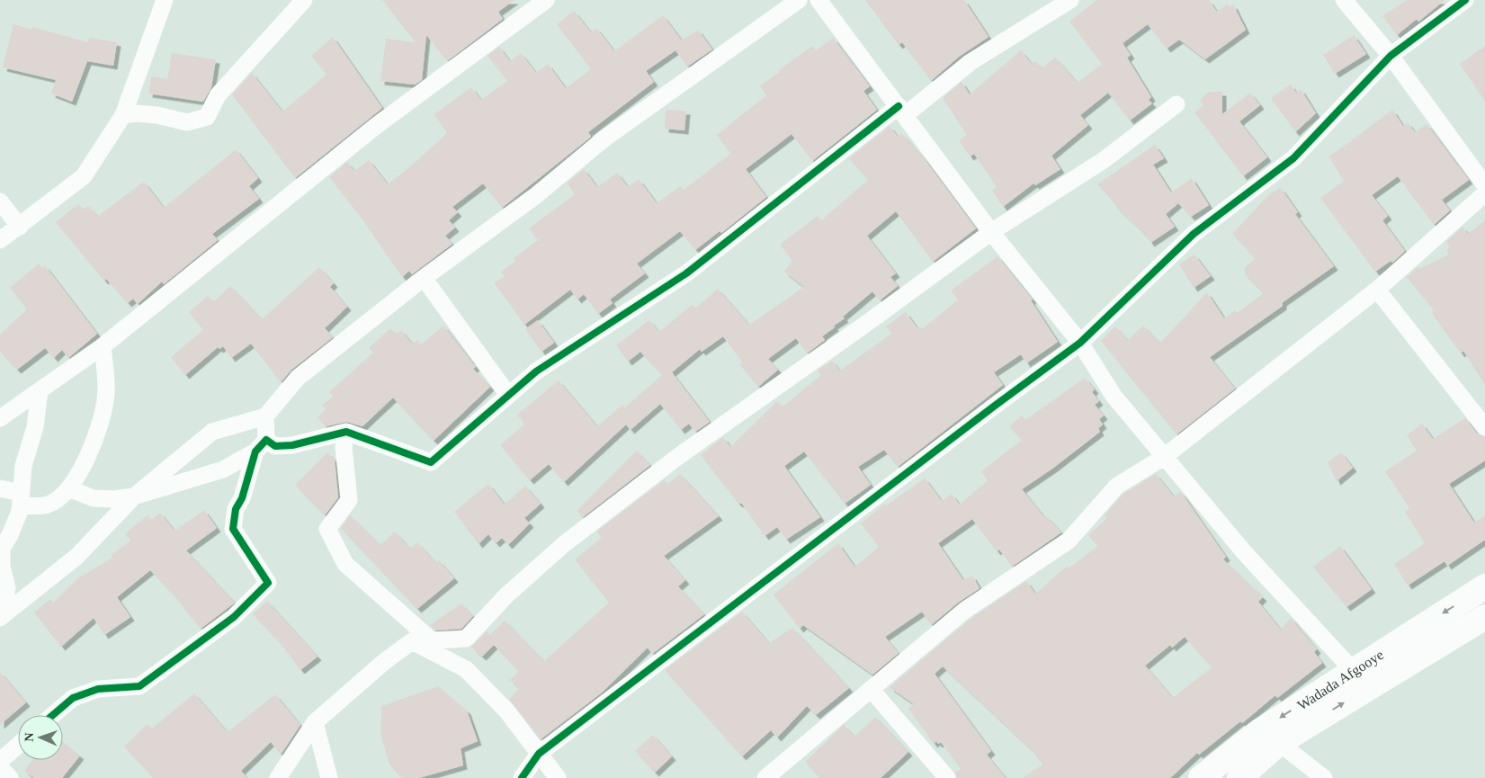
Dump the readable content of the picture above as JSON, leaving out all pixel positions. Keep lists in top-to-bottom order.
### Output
{
  "streets": {
    "highway": ["Wadada Afgooye"]
  },
  "north": "left"
}
